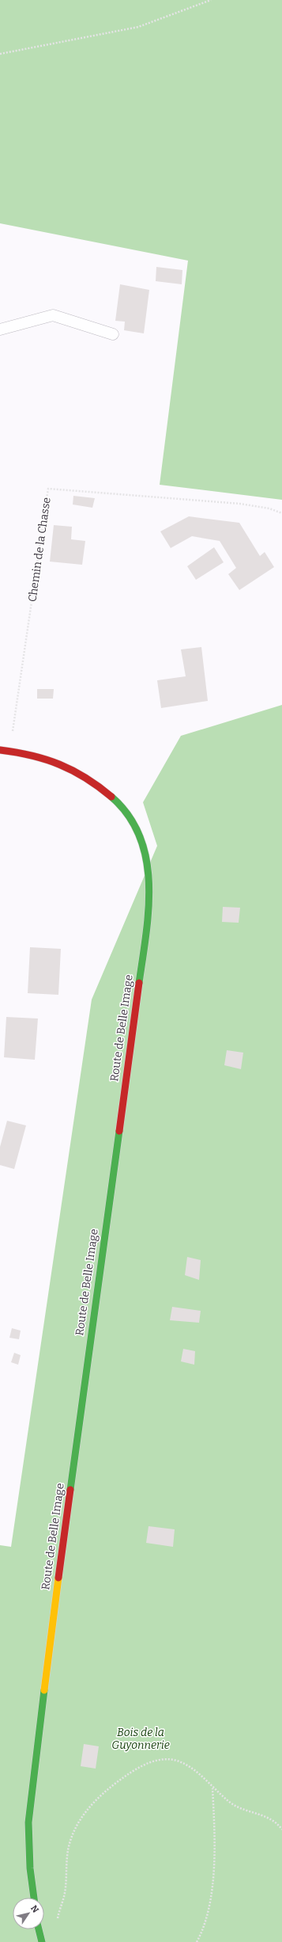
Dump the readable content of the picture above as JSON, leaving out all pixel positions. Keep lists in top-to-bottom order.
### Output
{
  "streets": {
    "main road": ["Route de Belle Image"],
    "path": ["Chemin de la Chasse"]
  },
  "crossings": [
    ["Chemin de la Chasse", "Route de Belle Image"]
  ],
  "parks": ["Bois de la Guyonnerie"],
  "north": "top right"
}
